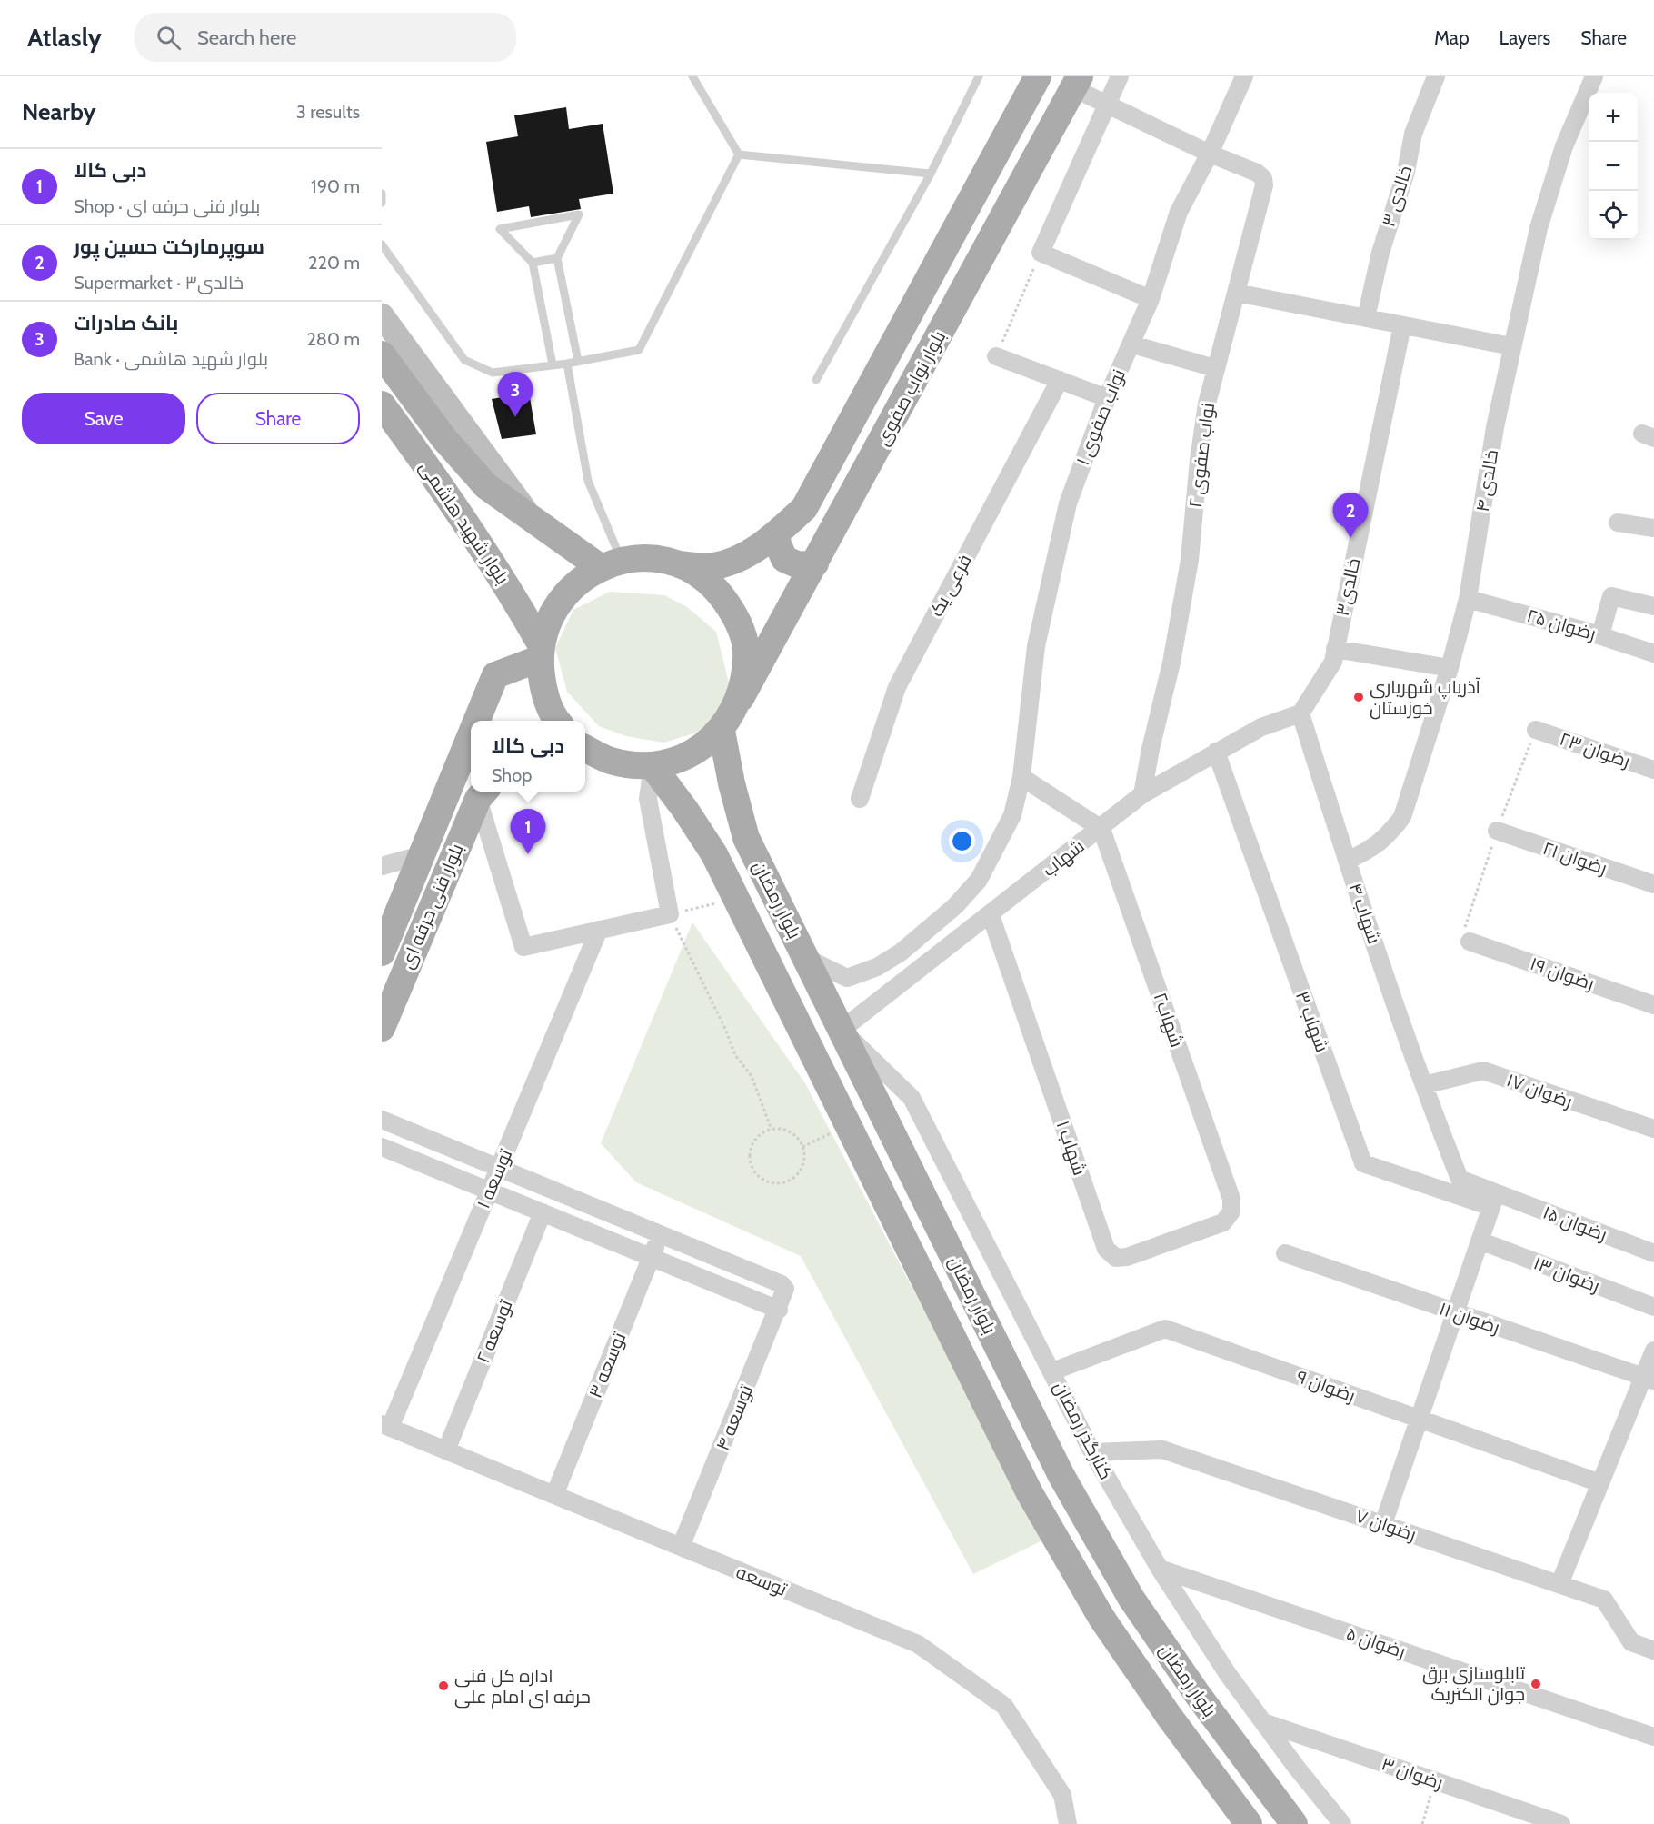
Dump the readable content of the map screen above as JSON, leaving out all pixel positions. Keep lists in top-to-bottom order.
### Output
{
  "streets": {
    "main road": [
      "بلوار نواب صفوی",
      "بلوار شهید هاشمی",
      "بلوار رمضان",
      "بلوار فنی حرفه ای"
    ],
    "street": [
      "خالدی ۳",
      "نواب صفوی ۱",
      "نواب صفوی ۲",
      "خالدی ۴",
      "فرعی یک",
      "خالدی۳",
      "رضوان ۲۵",
      "رضوان ۲۳",
      "شهاب",
      "رضوان ۲۱",
      "شهاب ۴",
      "رضوان ۱۹",
      "شهاب۲",
      "شهاب ۳",
      "رضوان ۱۷",
      "شهاب ۱",
      "توسعه ۱",
      "رضوان ۱۵",
      "رضوان ۱۳",
      "رضوان ۱۱",
      "توسعه ۲",
      "توسعه ۳",
      "رضوان ۹",
      "توسعه ۴",
      "کنارگذر رمضان",
      "رضوان ۷",
      "توسعه",
      "رضوان ۵",
      "رضوان ۳"
    ]
  },
  "crossings": [
    ["بلوار نواب صفوی", "بلوار شهید هاشمی"],
    ["بلوار نواب صفوی", "بلوار رمضان"],
    ["نواب صفوی ۱", "نواب صفوی ۲"],
    ["نواب صفوی ۱", "بلوار رمضان"],
    ["نواب صفوی ۲", "شهاب"],
    ["خالدی ۴", "رضوان ۲۵"],
    ["خالدی ۴", "شهاب ۴"],
    ["بلوار شهید هاشمی", "بلوار فنی حرفه ای"],
    ["خالدی۳", "شهاب"],
    ["خالدی۳", "شهاب ۴"],
    ["شهاب", "بلوار رمضان"],
    ["شهاب", "شهاب ۴"],
    ["شهاب", "شهاب۲"],
    ["شهاب", "شهاب ۳"],
    ["شهاب", "شهاب ۱"],
    ["شهاب", "کنارگذر رمضان"],
    ["بلوار رمضان", "کنارگذر رمضان"],
    ["شهاب ۴", "شهاب ۳"],
    ["شهاب ۴", "رضوان ۱۷"],
    ["شهاب ۴", "رضوان ۱۵"],
    ["شهاب۲", "شهاب ۱"],
    ["شهاب ۳", "رضوان ۱۵"],
    ["توسعه ۱", "توسعه"],
    ["توسعه ۲", "توسعه"],
    ["توسعه ۳", "توسعه ۴"],
    ["توسعه ۳", "توسعه"],
    ["رضوان ۹", "کنارگذر رمضان"],
    ["توسعه ۴", "توسعه"],
    ["کنارگذر رمضان", "رضوان ۷"],
    ["کنارگذر رمضان", "رضوان ۵"],
    ["کنارگذر رمضان", "رضوان ۳"]
  ],
  "places": ["آذریاپ شهریاری خوزستان", "تابلوسازی برق جوان الکتریک", "اداره کل فنی حرفه ای امام علی"],
  "page": {
    "header": "Atlasly",
    "search": "Search here",
    "nav": ["Map", "Layers", "Share"],
    "heading": ["Nearby", "3 results"],
    "map_buttons": ["+", "−"],
    "list": [
      {
        "mark": "1",
        "name": "دبی کالا",
        "note": "Shop · بلوار فنی حرفه ای",
        "value": "190 m"
      },
      {
        "mark": "2",
        "name": "سوپرمارکت حسین پور",
        "note": "Supermarket · خالدی۳",
        "value": "220 m"
      },
      {
        "mark": "3",
        "name": "بانک صادرات",
        "note": "Bank · بلوار شهید هاشمی",
        "value": "280 m"
      }
    ],
    "pins": ["3", "2", "1"],
    "buttons": ["Save", "Share"],
    "popup": ["دبی کالا", "Shop"]
  }
}
